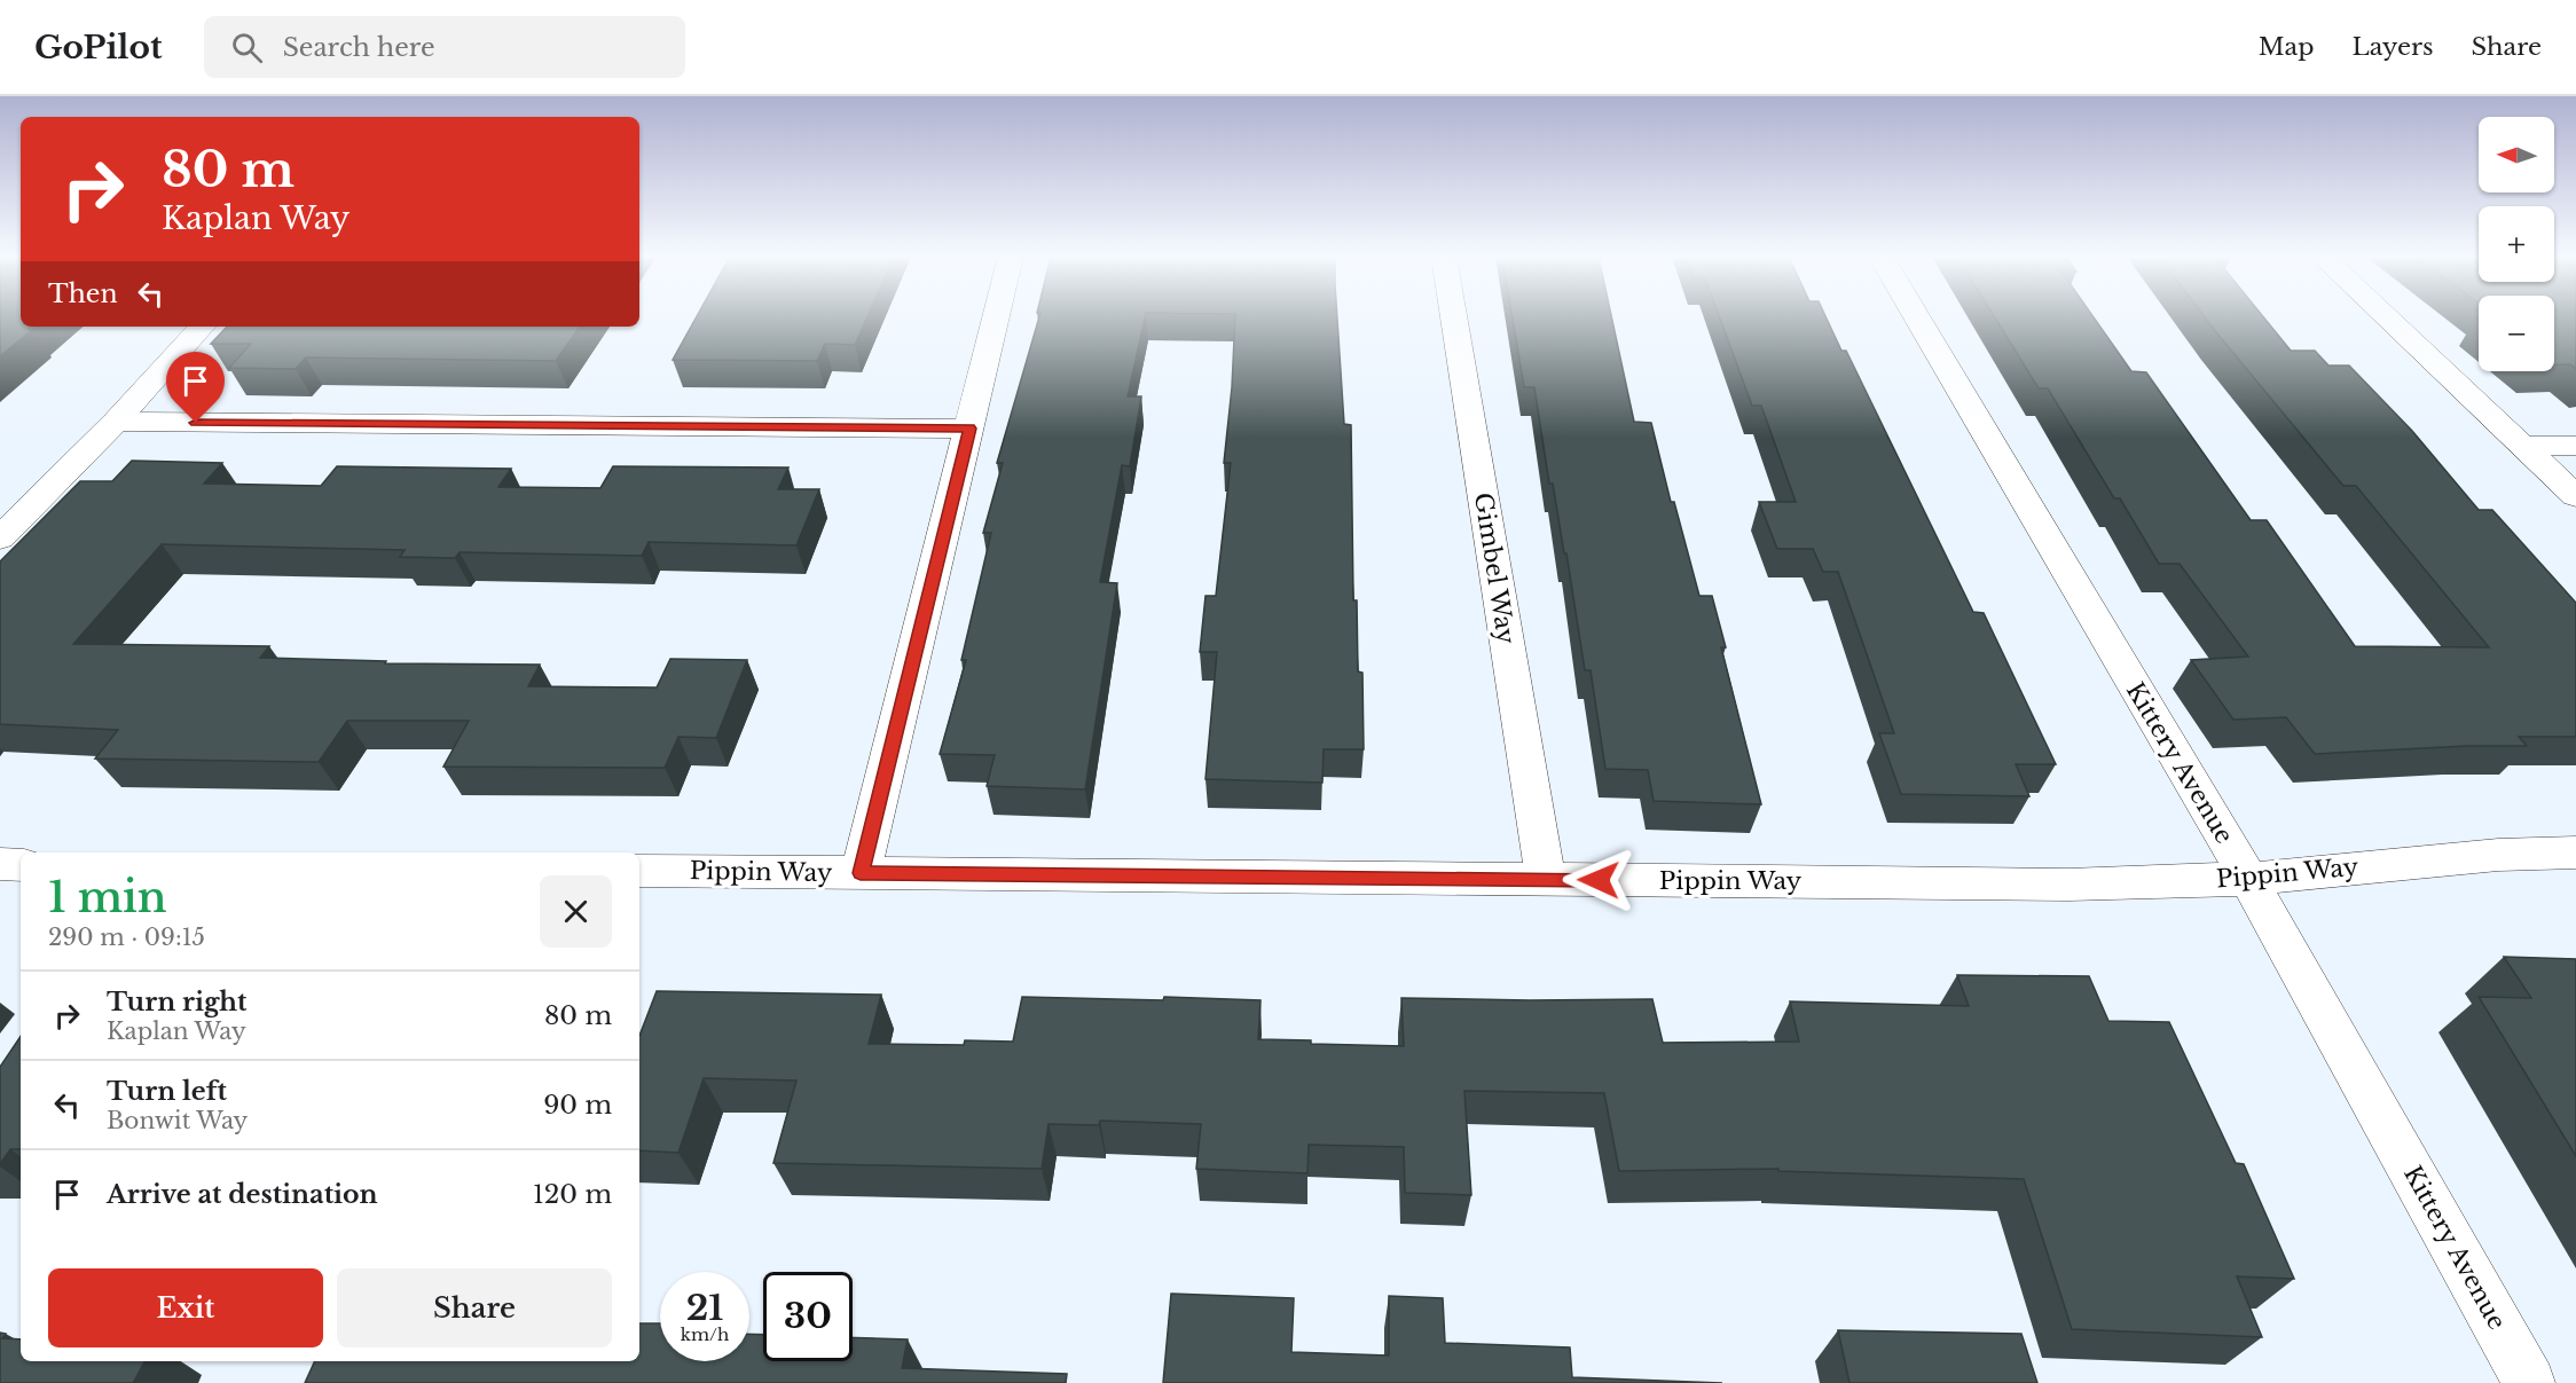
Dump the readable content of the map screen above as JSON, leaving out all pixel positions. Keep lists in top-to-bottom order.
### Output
{
  "streets": {
    "street": ["Gimbel Way", "Kittery Avenue", "Pippin Way"]
  },
  "crossings": [
    ["Gimbel Way", "Pippin Way"],
    ["Kittery Avenue", "Pippin Way"]
  ],
  "north": "left",
  "page": {
    "header": "GoPilot",
    "search": "Search here",
    "nav": ["Map", "Layers", "Share"],
    "map_buttons": ["+", "−"],
    "turn": ["80 m", "Kaplan Way"],
    "then": "Then",
    "heading": ["1 min", "290 m · 09:15"],
    "list": [
      {
        "name": "Turn right",
        "note": "Kaplan Way",
        "value": "80 m"
      },
      {
        "name": "Turn left",
        "note": "Bonwit Way",
        "value": "90 m"
      },
      {
        "name": "Arrive at destination",
        "value": "120 m"
      }
    ],
    "buttons": ["Exit", "Share"],
    "speed": "21 km/h",
    "limit": "30"
  }
}
